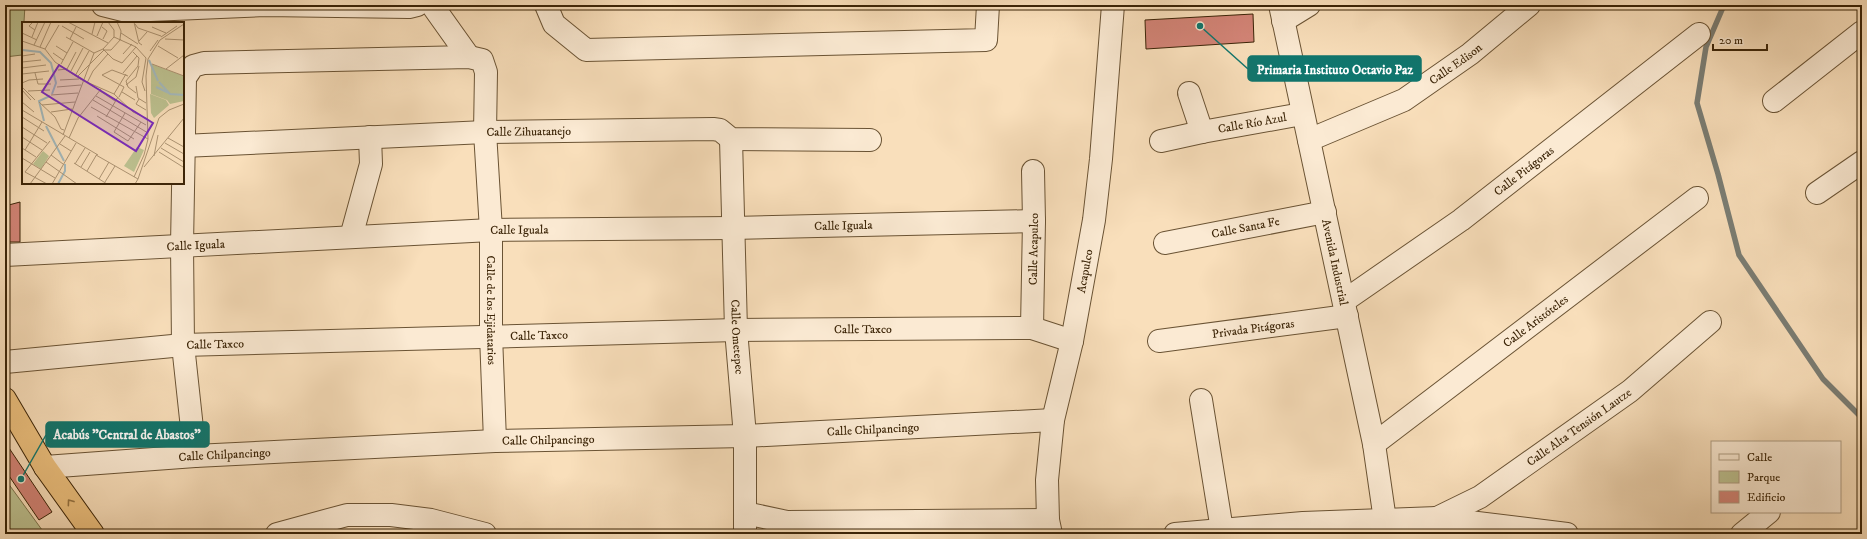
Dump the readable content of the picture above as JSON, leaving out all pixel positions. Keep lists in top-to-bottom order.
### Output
{
  "streets": {
    "street": [
      "Calle Edison",
      "Calle Río Azul",
      "Calle Zihuatanejo",
      "Calle Pitágoras",
      "Calle Iguala",
      "Calle Santa Fe",
      "Calle Acapulco",
      "Avenida Industrial",
      "Acapulco",
      "Calle de los Ejidatarios",
      "Calle Aristóteles",
      "Calle Taxco",
      "Privada Pitágoras",
      "Calle Ometepec",
      "Calle Alta Tensión Lautze",
      "Calle Chilpancingo"
    ]
  },
  "crossings": [
    ["Calle Edison", "Avenida Industrial"],
    ["Calle Río Azul", "Avenida Industrial"],
    ["Calle Zihuatanejo", "Calle de los Ejidatarios"],
    ["Calle Zihuatanejo", "Calle Ometepec"],
    ["Calle Pitágoras", "Avenida Industrial"],
    ["Calle Pitágoras", "Privada Pitágoras"],
    ["Calle Iguala", "Calle Acapulco"],
    ["Calle Iguala", "Calle de los Ejidatarios"],
    ["Calle Iguala", "Calle Ometepec"],
    ["Calle Santa Fe", "Avenida Industrial"],
    ["Calle Acapulco", "Calle Taxco"],
    ["Avenida Industrial", "Calle Aristóteles"],
    ["Avenida Industrial", "Privada Pitágoras"],
    ["Acapulco", "Calle Taxco"],
    ["Acapulco", "Calle Chilpancingo"],
    ["Calle de los Ejidatarios", "Calle Taxco"],
    ["Calle de los Ejidatarios", "Calle Chilpancingo"],
    ["Calle Taxco", "Calle Ometepec"],
    ["Calle Ometepec", "Calle Chilpancingo"]
  ],
  "places": ["Primaria Instituto Octavio Paz", "Acabús \"Central de Abastos\""],
  "legend": ["Calle", "Parque", "Edificio"],
  "scale_bar": "20 m"
}
